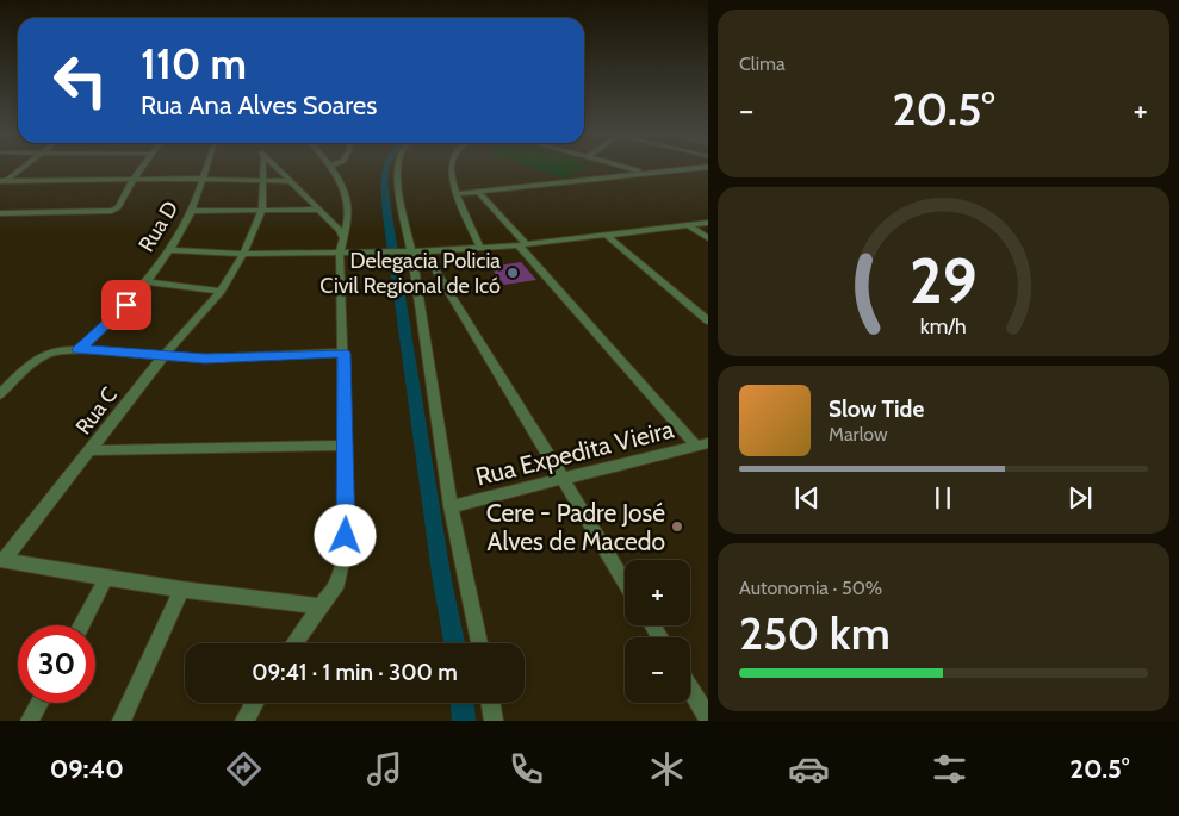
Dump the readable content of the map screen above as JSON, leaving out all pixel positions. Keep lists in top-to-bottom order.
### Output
{
  "streets": {
    "street": ["Rua D", "Rua C", "Rua Expedita Vieira"]
  },
  "places": ["Delegacia Policia Civil Regional de Icó", "Cere - Padre José Alves de Macedo"],
  "page": {
    "tile": [
      "Clima",
      ["Autonomia · 50%", "250 km"]
    ],
    "turn": ["110 m", "Rua Ana Alves Soares"],
    "heat": ["−", "20.5°", "+"],
    "song": ["Slow Tide", "Marlow"],
    "map_buttons": ["+", "−"],
    "limit": "30",
    "trip": "09:41 · 1 min · 300 m",
    "tabs": ["09:40", "20.5°"],
    "gauge": ["29", "km/h"]
  }
}
